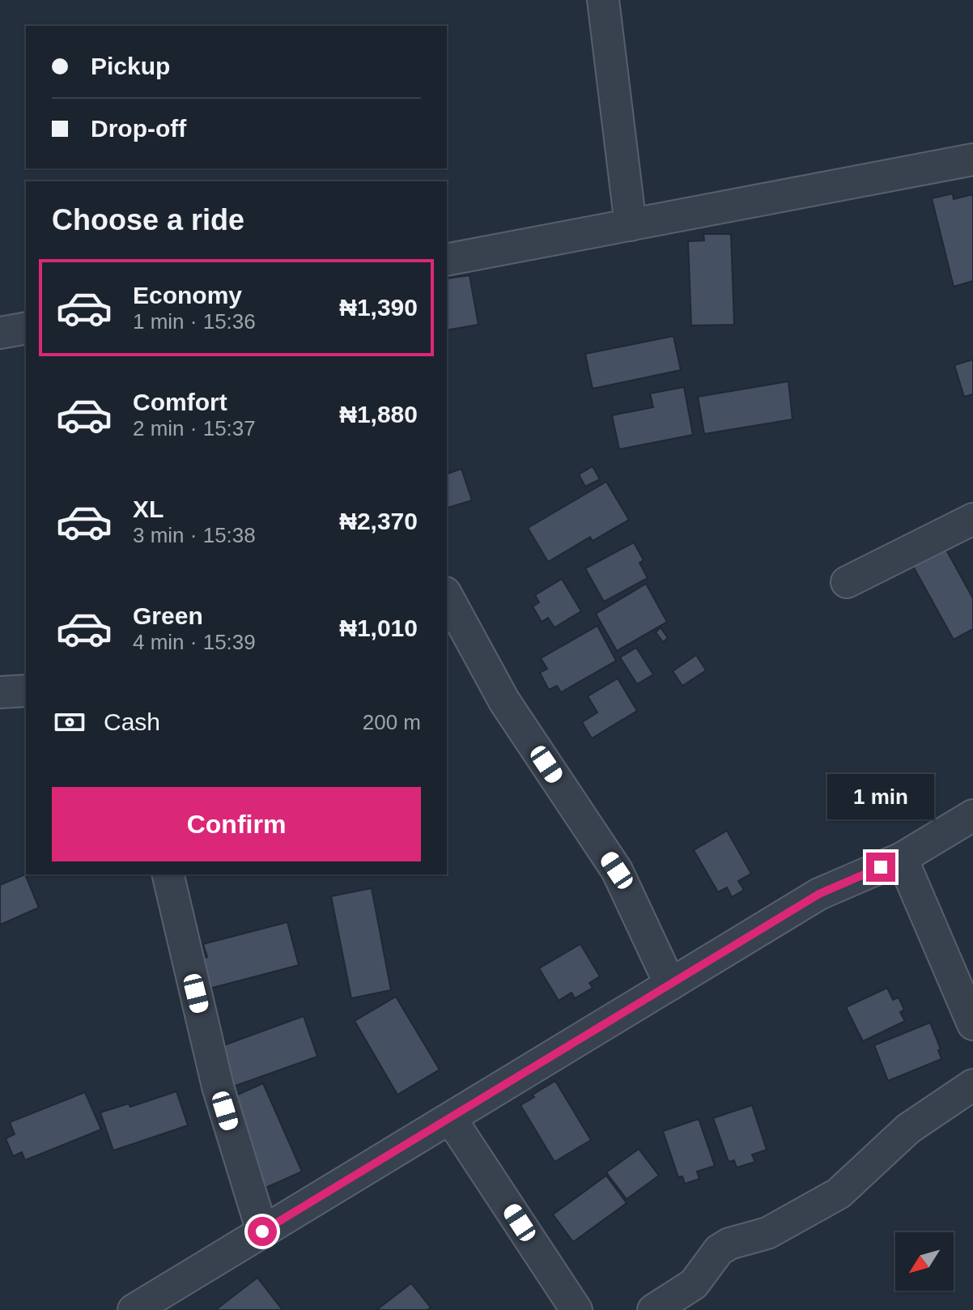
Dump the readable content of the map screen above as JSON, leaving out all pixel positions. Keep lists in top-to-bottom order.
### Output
{
  "north": "bottom left",
  "page": {
    "banner": ["Pickup", "Drop-off"],
    "heading": "Choose a ride",
    "list": [
      {
        "name": "Economy",
        "note": "1 min · 15:36",
        "value": "₦1,390"
      },
      {
        "name": "Comfort",
        "note": "2 min · 15:37",
        "value": "₦1,880"
      },
      {
        "name": "XL",
        "note": "3 min · 15:38",
        "value": "₦2,370"
      },
      {
        "name": "Green",
        "note": "4 min · 15:39",
        "value": "₦1,010"
      }
    ],
    "pay": ["Cash", "200 m"],
    "bubble": "1 min",
    "buttons": "Confirm"
  }
}
